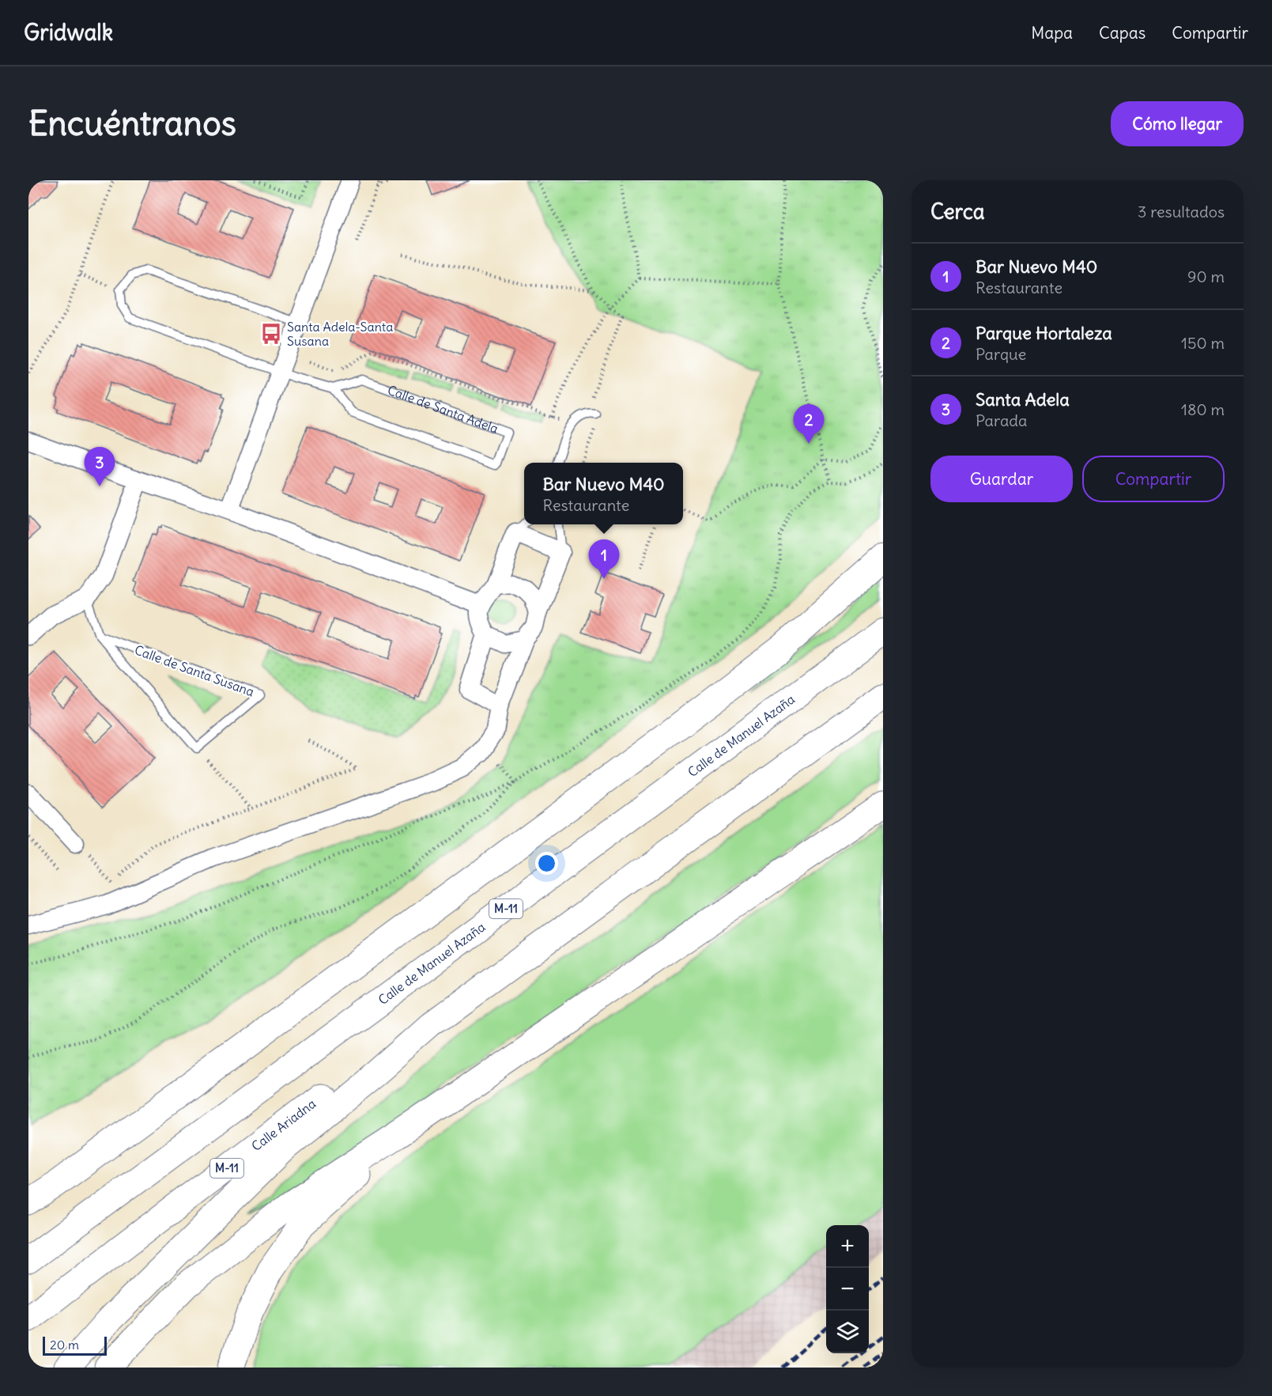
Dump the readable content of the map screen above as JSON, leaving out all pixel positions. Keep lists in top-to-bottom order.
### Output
{
  "streets": {
    "highway": ["Calle de Manuel Azaña", "M-11", "Calle Ariadna"],
    "lane": ["Calle de Santa Adela", "Calle de Santa Susana"]
  },
  "crossings": [
    ["Calle de Manuel Azaña", "M-11"],
    ["M-11", "Calle Ariadna"]
  ],
  "places": {
    "bus stop": ["Santa Adela-Santa Susana"]
  },
  "scale_bar": "20 m",
  "page": {
    "header": "Gridwalk",
    "nav": ["Mapa", "Capas", "Compartir"],
    "buttons": [
      "Cómo llegar",
      ["Guardar", "Compartir"]
    ],
    "title": "Encuéntranos",
    "heading": ["Cerca", "3 resultados"],
    "list": [
      {
        "mark": "1",
        "name": "Bar Nuevo M40",
        "note": "Restaurante",
        "value": "90 m"
      },
      {
        "mark": "2",
        "name": "Parque Hortaleza",
        "note": "Parque",
        "value": "150 m"
      },
      {
        "mark": "3",
        "name": "Santa Adela",
        "note": "Parada",
        "value": "180 m"
      }
    ],
    "pins": ["2", "3", "1"],
    "popup": ["Bar Nuevo M40", "Restaurante"],
    "map_buttons": ["+", "−"],
    "scale": "20 m"
  }
}
